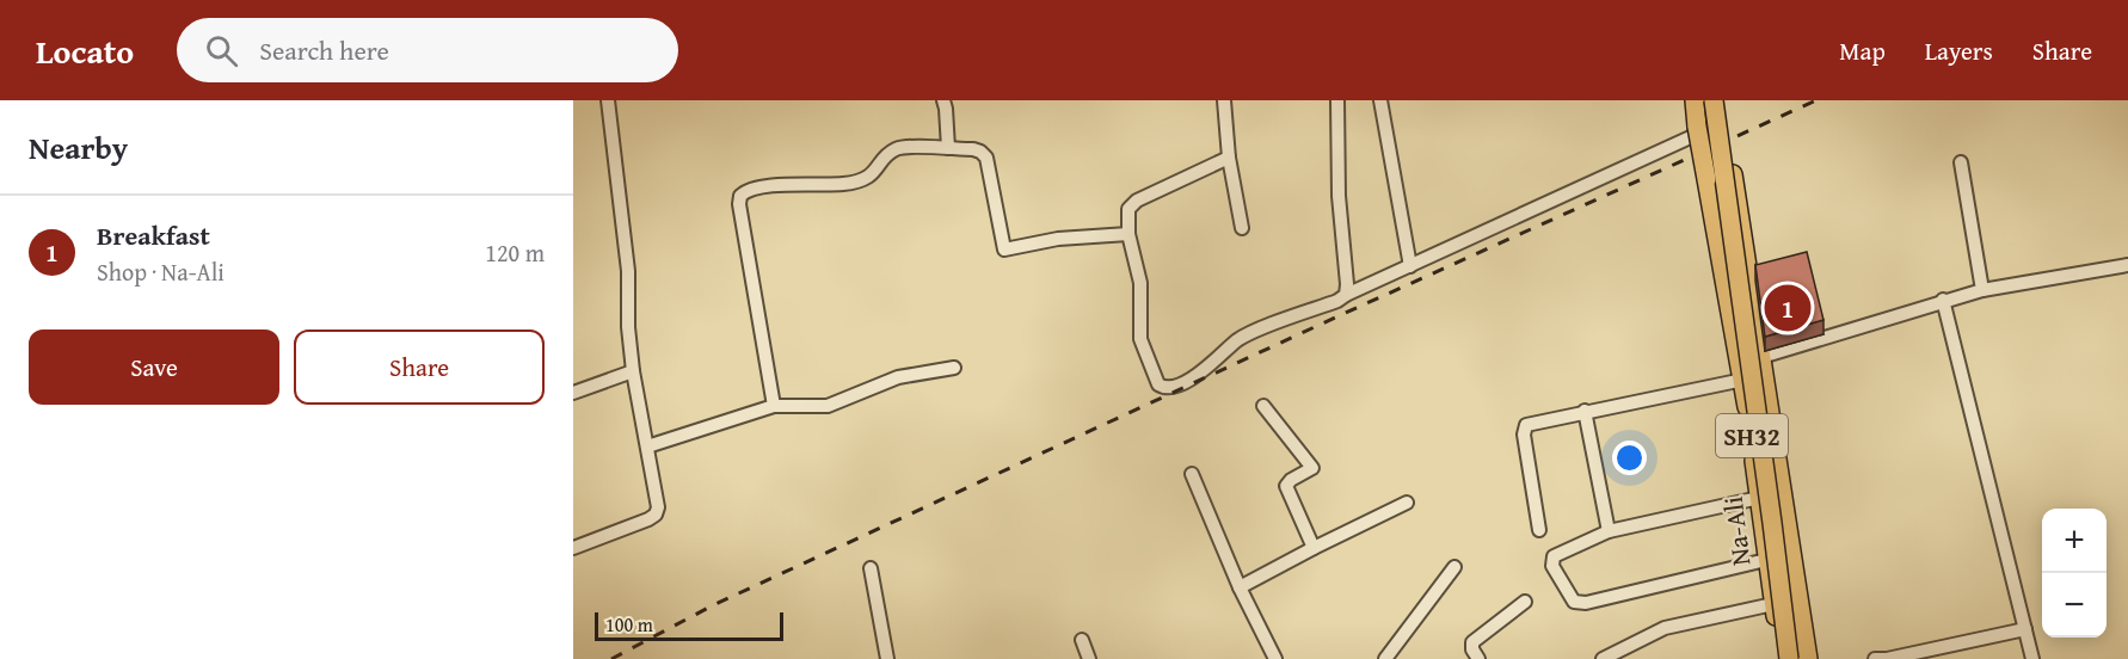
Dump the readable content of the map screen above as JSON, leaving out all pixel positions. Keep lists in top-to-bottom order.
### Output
{
  "streets": {
    "main road": ["SH32", "Na-Ali"]
  },
  "scale_bar": "100 m",
  "page": {
    "header": "Locato",
    "search": "Search here",
    "nav": ["Map", "Layers", "Share"],
    "heading": "Nearby",
    "list": [
      {
        "mark": "1",
        "name": "Breakfast",
        "note": "Shop · Na-Ali",
        "value": "120 m"
      }
    ],
    "pins": "1",
    "buttons": ["Save", "Share"],
    "map_buttons": ["+", "−"],
    "scale": "100 m"
  }
}
